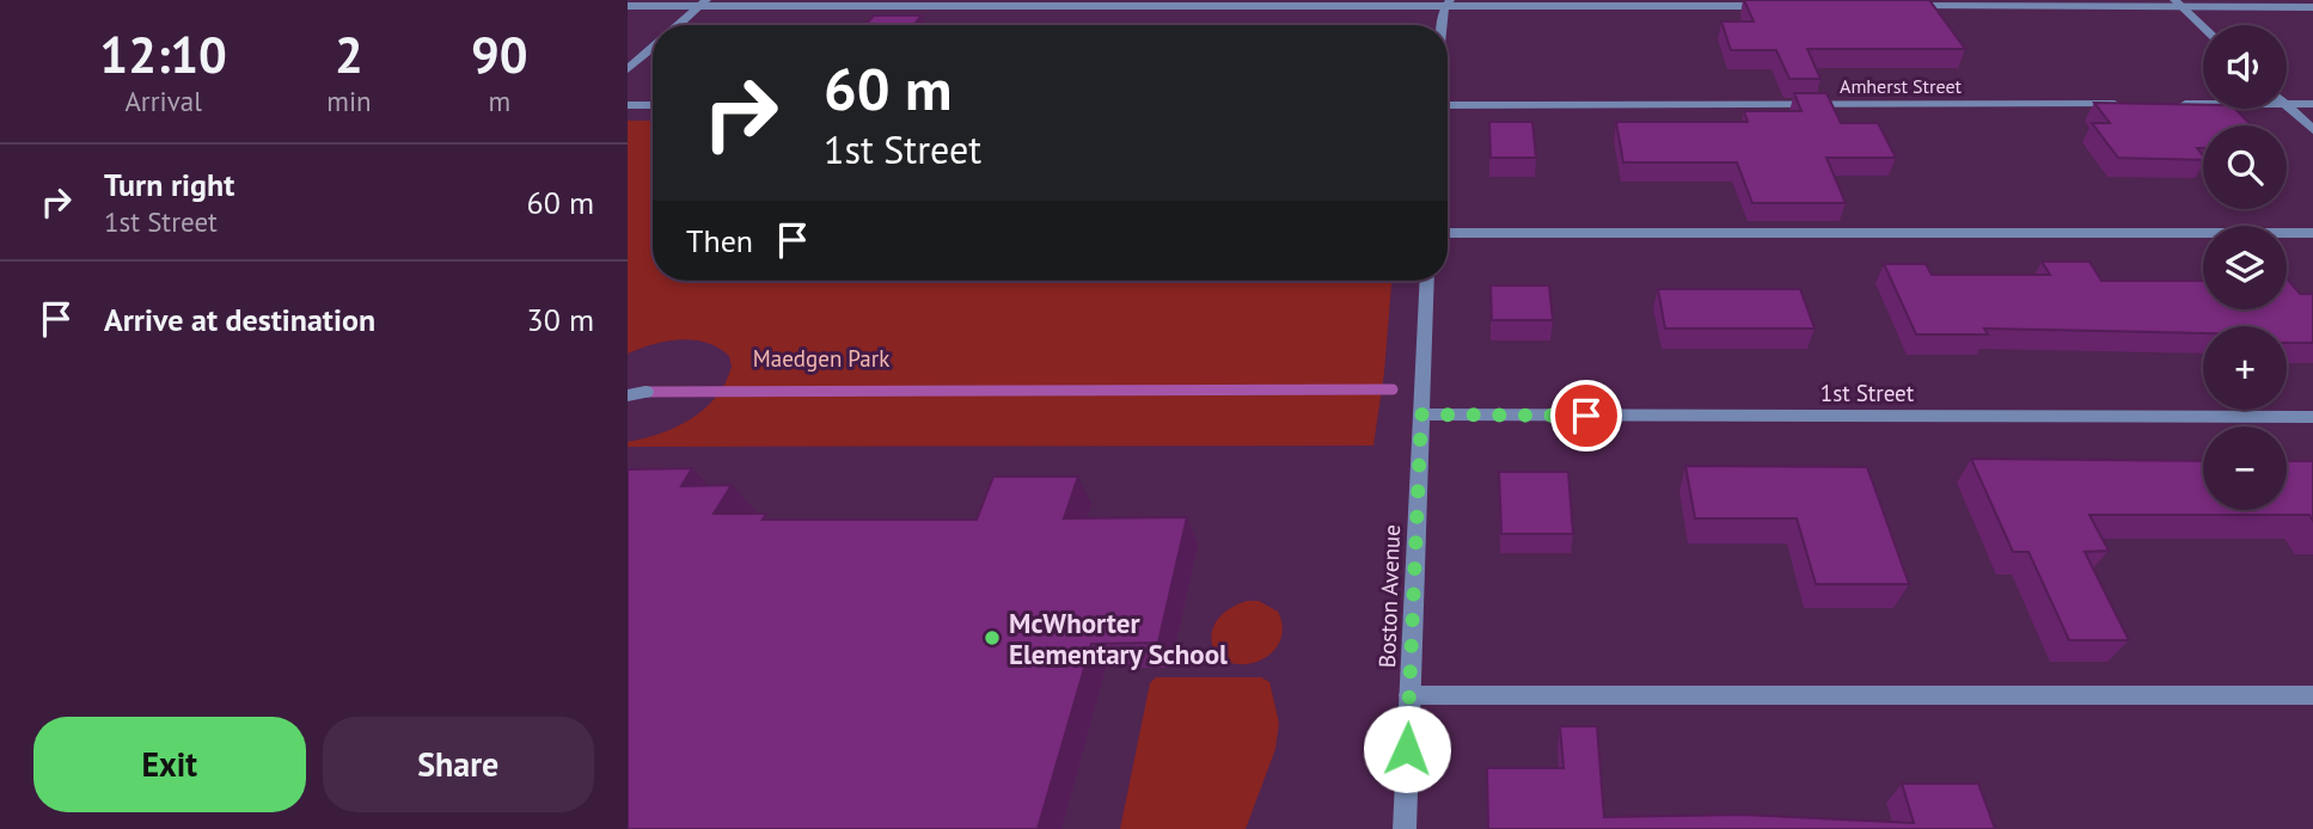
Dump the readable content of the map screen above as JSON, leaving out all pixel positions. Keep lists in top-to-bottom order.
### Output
{
  "streets": {
    "street": ["Amherst Street", "1st Street", "Boston Avenue"]
  },
  "crossings": [
    ["1st Street", "Boston Avenue"]
  ],
  "parks": ["Maedgen Park"],
  "places": ["McWhorter Elementary School"],
  "page": {
    "eta": [
      "12:10",
      "Arrival",
      "2",
      "min",
      "90",
      "m"
    ],
    "map_buttons": ["+", "−"],
    "turn": ["60 m", "1st Street"],
    "list": [
      {
        "name": "Turn right",
        "note": "1st Street",
        "value": "60 m"
      },
      {
        "name": "Arrive at destination",
        "value": "30 m"
      }
    ],
    "then": "Then",
    "buttons": ["Exit", "Share"]
  }
}
